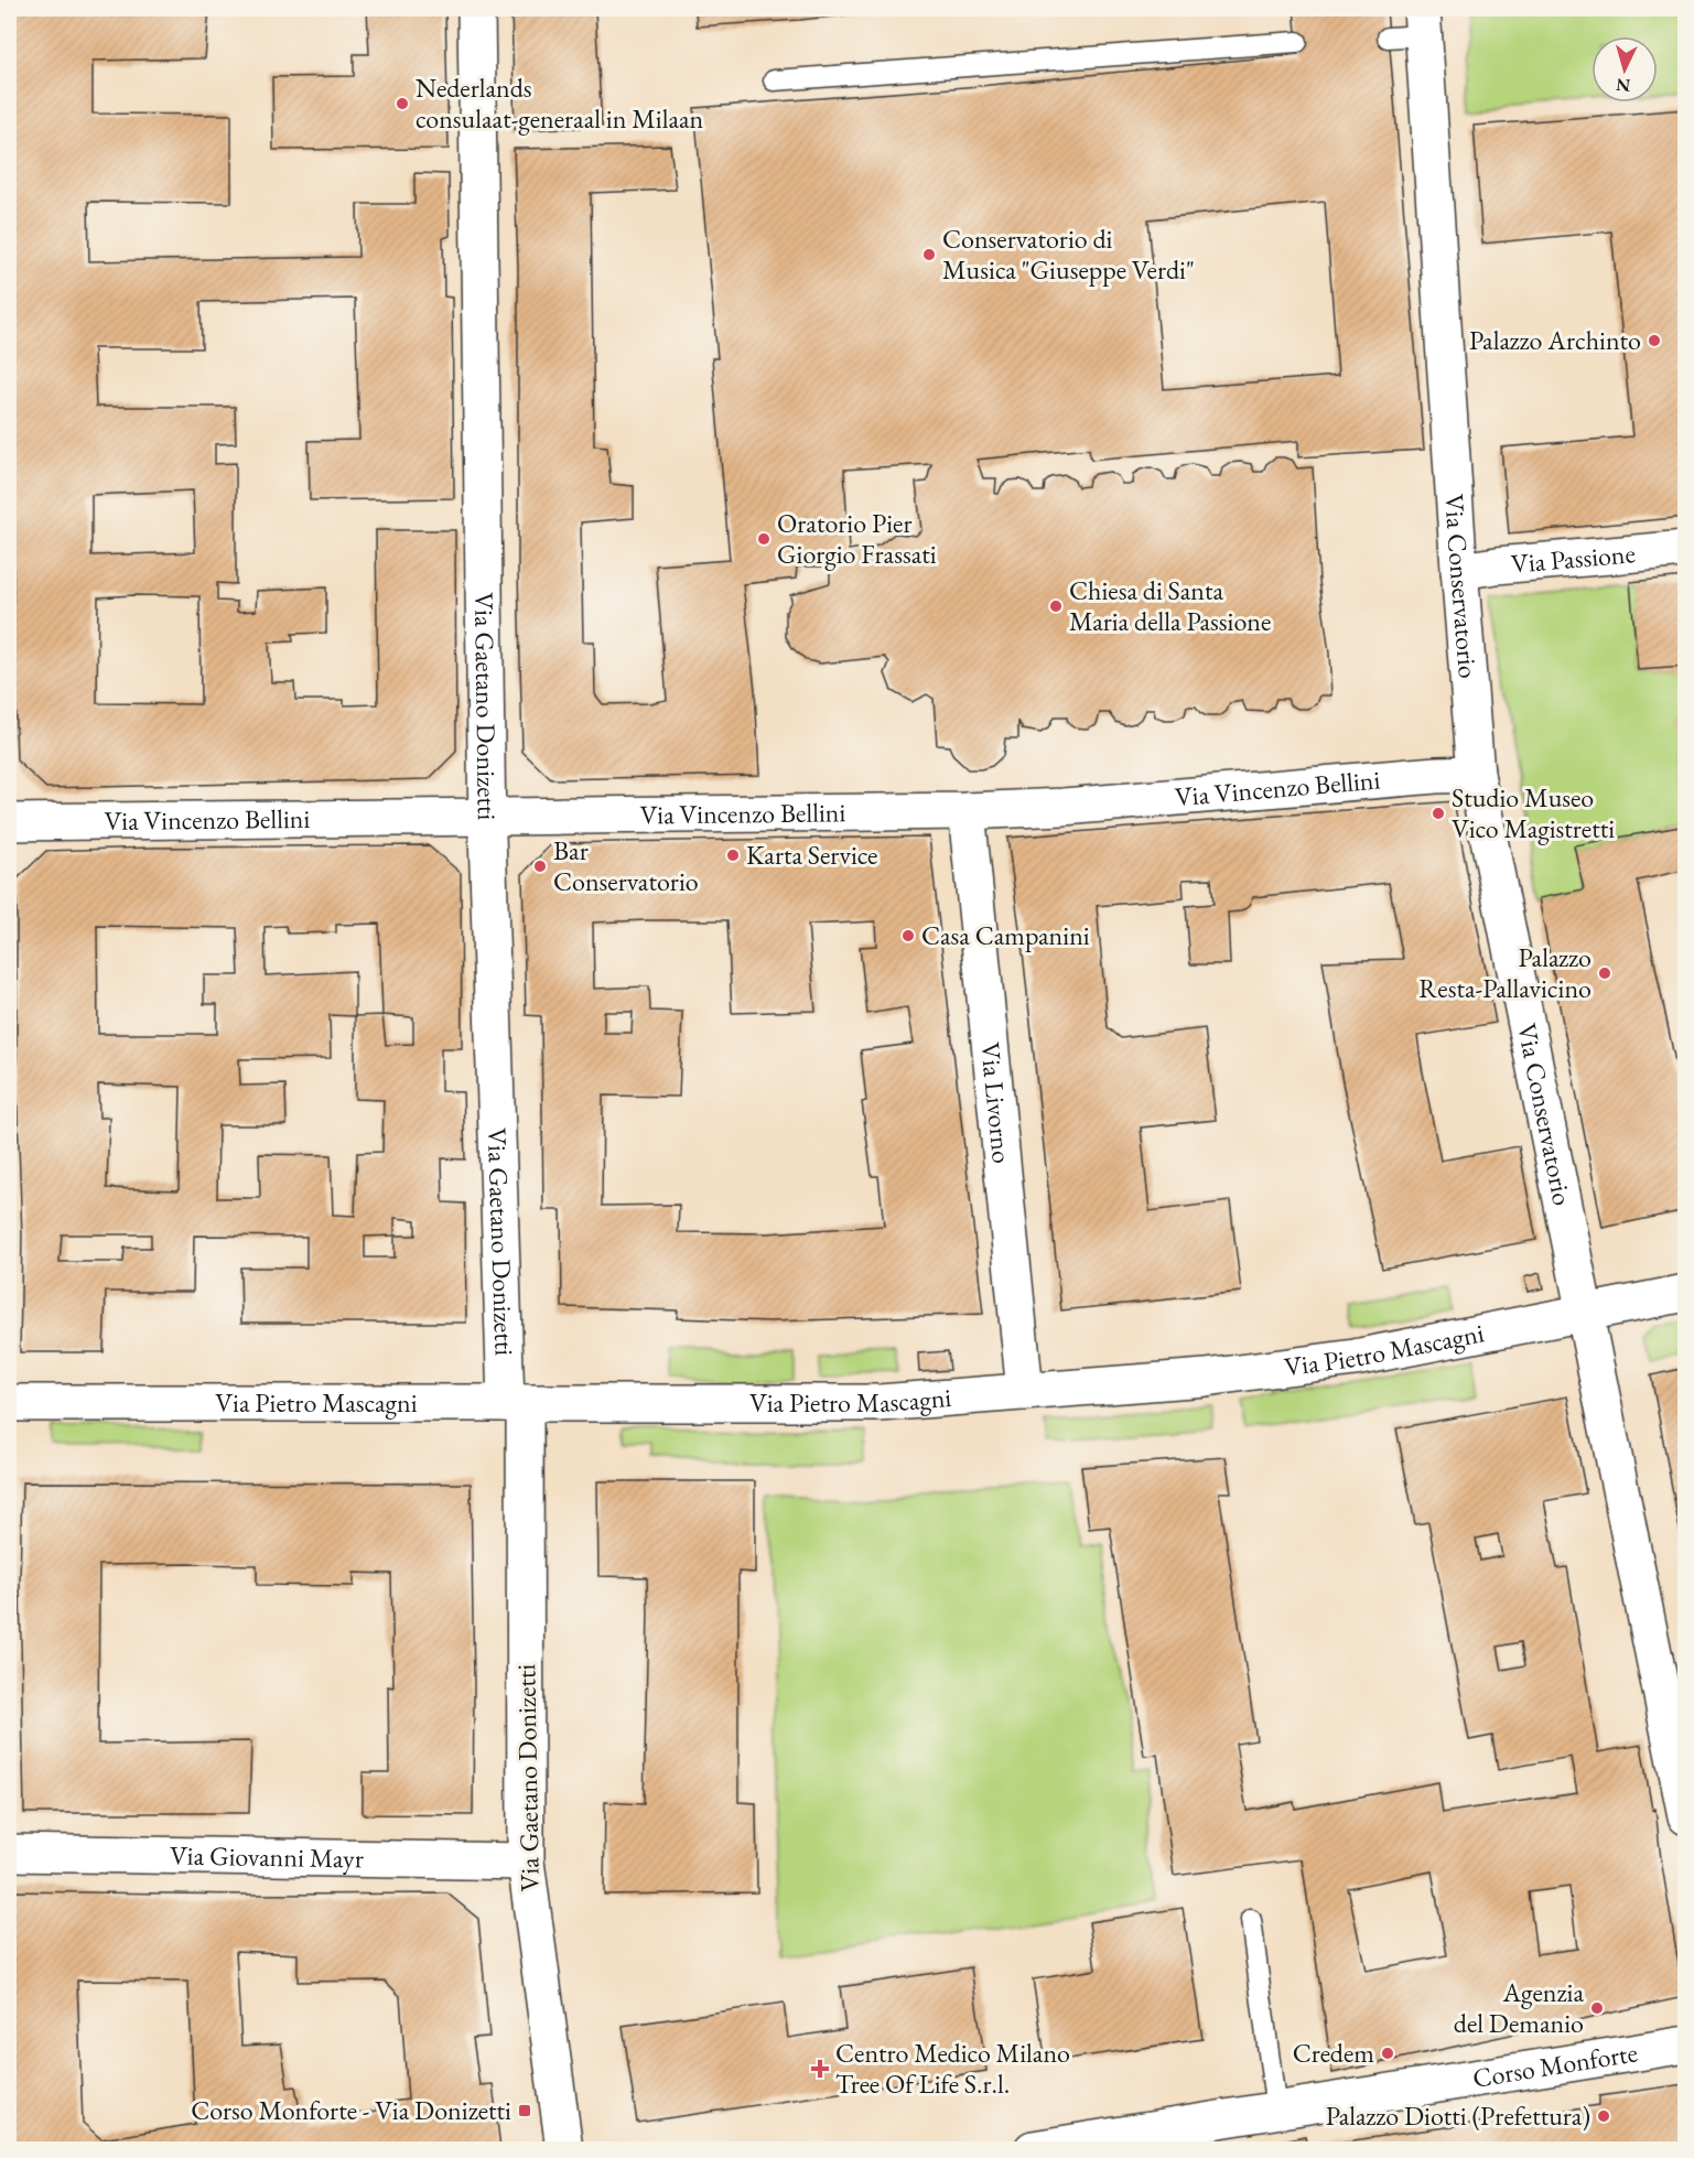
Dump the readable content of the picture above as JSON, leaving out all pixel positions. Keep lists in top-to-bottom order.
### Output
{
  "streets": {
    "street": [
      "Via Passione",
      "Via Conservatorio",
      "Via Gaetano Donizetti",
      "Via Vincenzo Bellini",
      "Via Livorno",
      "Via Pietro Mascagni",
      "Via Giovanni Mayr",
      "Corso Monforte"
    ]
  },
  "crossings": [
    ["Via Passione", "Via Conservatorio"],
    ["Via Conservatorio", "Via Vincenzo Bellini"],
    ["Via Conservatorio", "Via Pietro Mascagni"],
    ["Via Gaetano Donizetti", "Via Vincenzo Bellini"],
    ["Via Gaetano Donizetti", "Via Pietro Mascagni"],
    ["Via Gaetano Donizetti", "Via Giovanni Mayr"],
    ["Via Vincenzo Bellini", "Via Livorno"],
    ["Via Livorno", "Via Pietro Mascagni"]
  ],
  "places": {
    "other": [
      "Nederlands consulaat-generaal in Milaan",
      "Conservatorio di Musica \"Giuseppe Verdi\"",
      "Palazzo Archinto",
      "Oratorio Pier Giorgio Frassati",
      "Chiesa di Santa Maria della Passione",
      "Studio Museo Vico Magistretti",
      "Karta Service",
      "Bar Conservatorio",
      "Casa Campanini",
      "Palazzo Resta-Pallavicino",
      "Agenzia del Demanio",
      "Credem",
      "Palazzo Diotti (Prefettura)"
    ],
    "health": ["Centro Medico Milano Tree Of Life S.r.l."],
    "transit": ["Corso Monforte - Via Donizetti"]
  },
  "north": "bottom"
}
